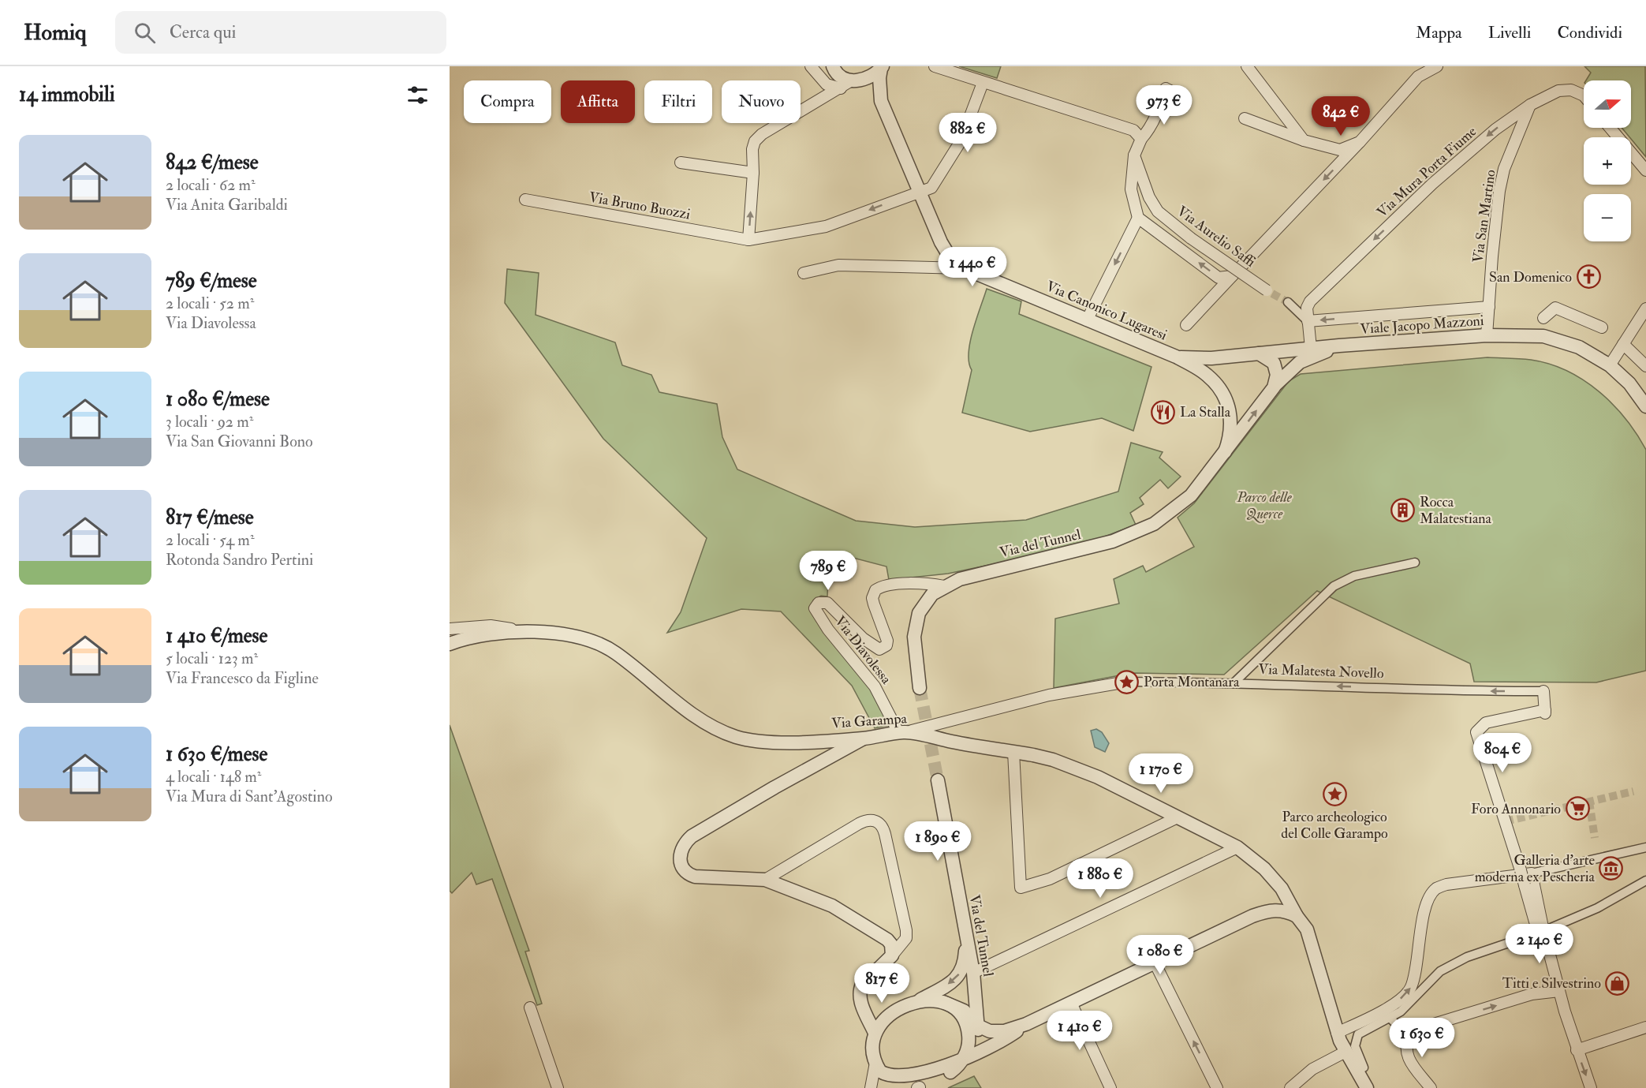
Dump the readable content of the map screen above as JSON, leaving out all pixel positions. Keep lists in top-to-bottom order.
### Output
{
  "streets": {
    "street": [
      "Via Mura Porta Fiume",
      "Via Bruno Buozzi",
      "Via San Martino",
      "Via Aurelio Saffi",
      "Via Canonico Lugaresi",
      "Viale Jacopo Mazzoni",
      "Via del Tunnel",
      "Via Diavolessa",
      "Via Malatesta Novello",
      "Via Garampa"
    ]
  },
  "crossings": [
    ["Via Mura Porta Fiume", "Via San Martino"],
    ["Via Mura Porta Fiume", "Viale Jacopo Mazzoni"],
    ["Via San Martino", "Viale Jacopo Mazzoni"],
    ["Via Canonico Lugaresi", "Viale Jacopo Mazzoni"],
    ["Via Canonico Lugaresi", "Via del Tunnel"],
    ["Viale Jacopo Mazzoni", "Via del Tunnel"],
    ["Via del Tunnel", "Via Diavolessa"],
    ["Via Diavolessa", "Via Malatesta Novello"],
    ["Via Diavolessa", "Via Garampa"],
    ["Via Malatesta Novello", "Via Garampa"]
  ],
  "one_way": ["Via Malatesta Novello"],
  "parks": ["Parco delle Querce"],
  "places": {
    "church": ["San Domenico"],
    "restaurant": ["La Stalla"],
    "building": ["Rocca Malatestiana"],
    "place": ["Porta Montanara", "Parco archeologico del Colle Garampo"],
    "supermarket": ["Foro Annonario"],
    "museum": ["Galleria d'arte moderna ex Pescheria"],
    "shop": ["Titti e Silvestrino"]
  },
  "north": "right",
  "page": {
    "header": "Homiq",
    "search": "Cerca qui",
    "nav": ["Mappa", "Livelli", "Condividi"],
    "heading": "14 immobili",
    "map_buttons": ["+", "−"],
    "chip": [
      "Compra",
      "Affitta",
      "Filtri",
      "Nuovo"
    ],
    "price": [
      "973 €",
      "842 €",
      "882 €",
      "1 440 €",
      "789 €",
      "804 €",
      "1 170 €",
      "1 890 €",
      "1 880 €",
      "2 140 €",
      "1 080 €",
      "817 €",
      "1 410 €",
      "1 630 €"
    ],
    "list": [
      {
        "name": "842 €/mese",
        "note": "2 locali · 62 m² · Via Anita Garibaldi"
      },
      {
        "name": "789 €/mese",
        "note": "2 locali · 52 m² · Via Diavolessa"
      },
      {
        "name": "1 080 €/mese",
        "note": "3 locali · 92 m² · Via San Giovanni Bono"
      },
      {
        "name": "817 €/mese",
        "note": "2 locali · 54 m² · Rotonda Sandro Pertini"
      },
      {
        "name": "1 410 €/mese",
        "note": "5 locali · 123 m² · Via Francesco da Figline"
      },
      {
        "name": "1 630 €/mese",
        "note": "4 locali · 148 m² · Via Mura di Sant'Agostino"
      }
    ]
  }
}
